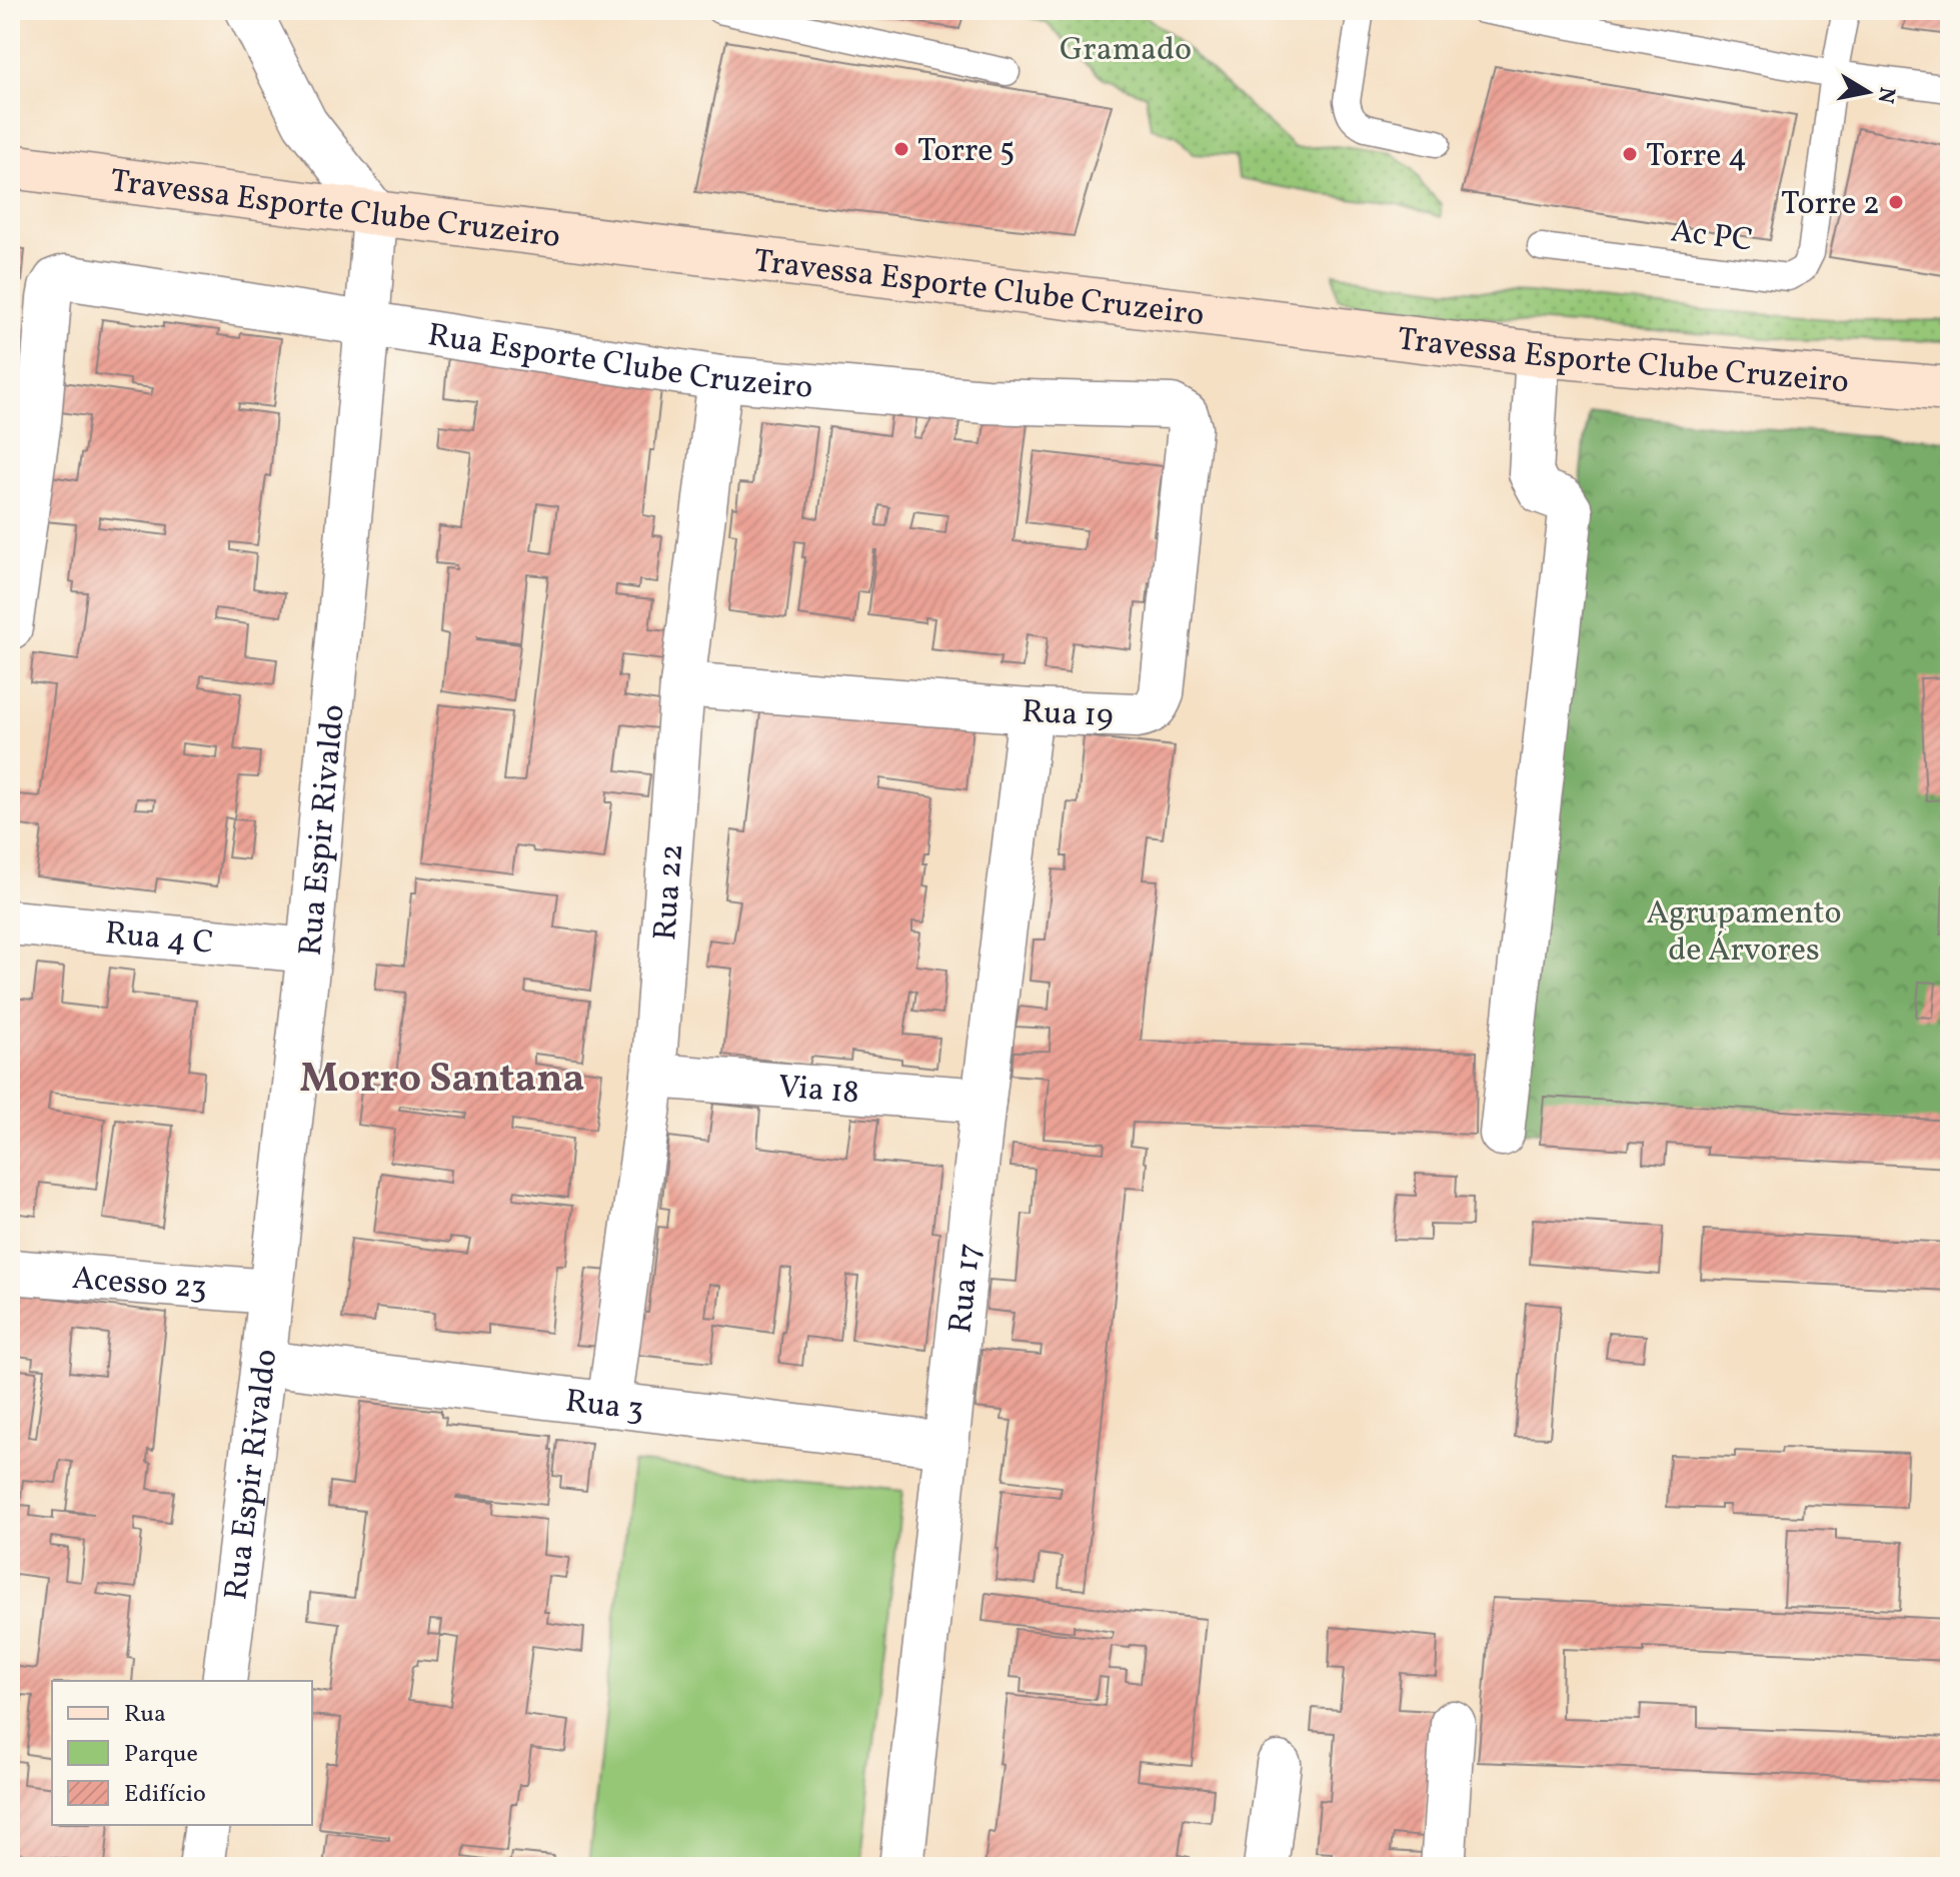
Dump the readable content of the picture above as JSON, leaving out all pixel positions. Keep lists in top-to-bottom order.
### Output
{
  "streets": {
    "street": [
      "Travessa Esporte Clube Cruzeiro",
      "Rua Esporte Clube Cruzeiro",
      "Rua 19",
      "Rua Espir Rivaldo",
      "Rua 22",
      "Rua 4 C",
      "Via 18",
      "Acesso 23",
      "Rua 17",
      "Rua 3"
    ],
    "lane": ["Ac PC"]
  },
  "crossings": [
    ["Travessa Esporte Clube Cruzeiro", "Rua Espir Rivaldo"],
    ["Rua Esporte Clube Cruzeiro", "Rua 19"],
    ["Rua Esporte Clube Cruzeiro", "Rua Espir Rivaldo"],
    ["Rua Esporte Clube Cruzeiro", "Rua 22"],
    ["Rua 19", "Rua 22"],
    ["Rua 19", "Rua 17"],
    ["Rua Espir Rivaldo", "Rua 4 C"],
    ["Rua Espir Rivaldo", "Acesso 23"],
    ["Rua Espir Rivaldo", "Rua 3"],
    ["Rua 22", "Via 18"],
    ["Rua 22", "Rua 3"],
    ["Via 18", "Rua 17"],
    ["Rua 17", "Rua 3"]
  ],
  "districts": ["Morro Santana"],
  "parks": ["Gramado", "Agrupamento de Árvores"],
  "places": ["Torre 5", "Torre 4", "Torre 2"],
  "legend": ["Rua", "Parque", "Edifício"],
  "north": "right"
}
